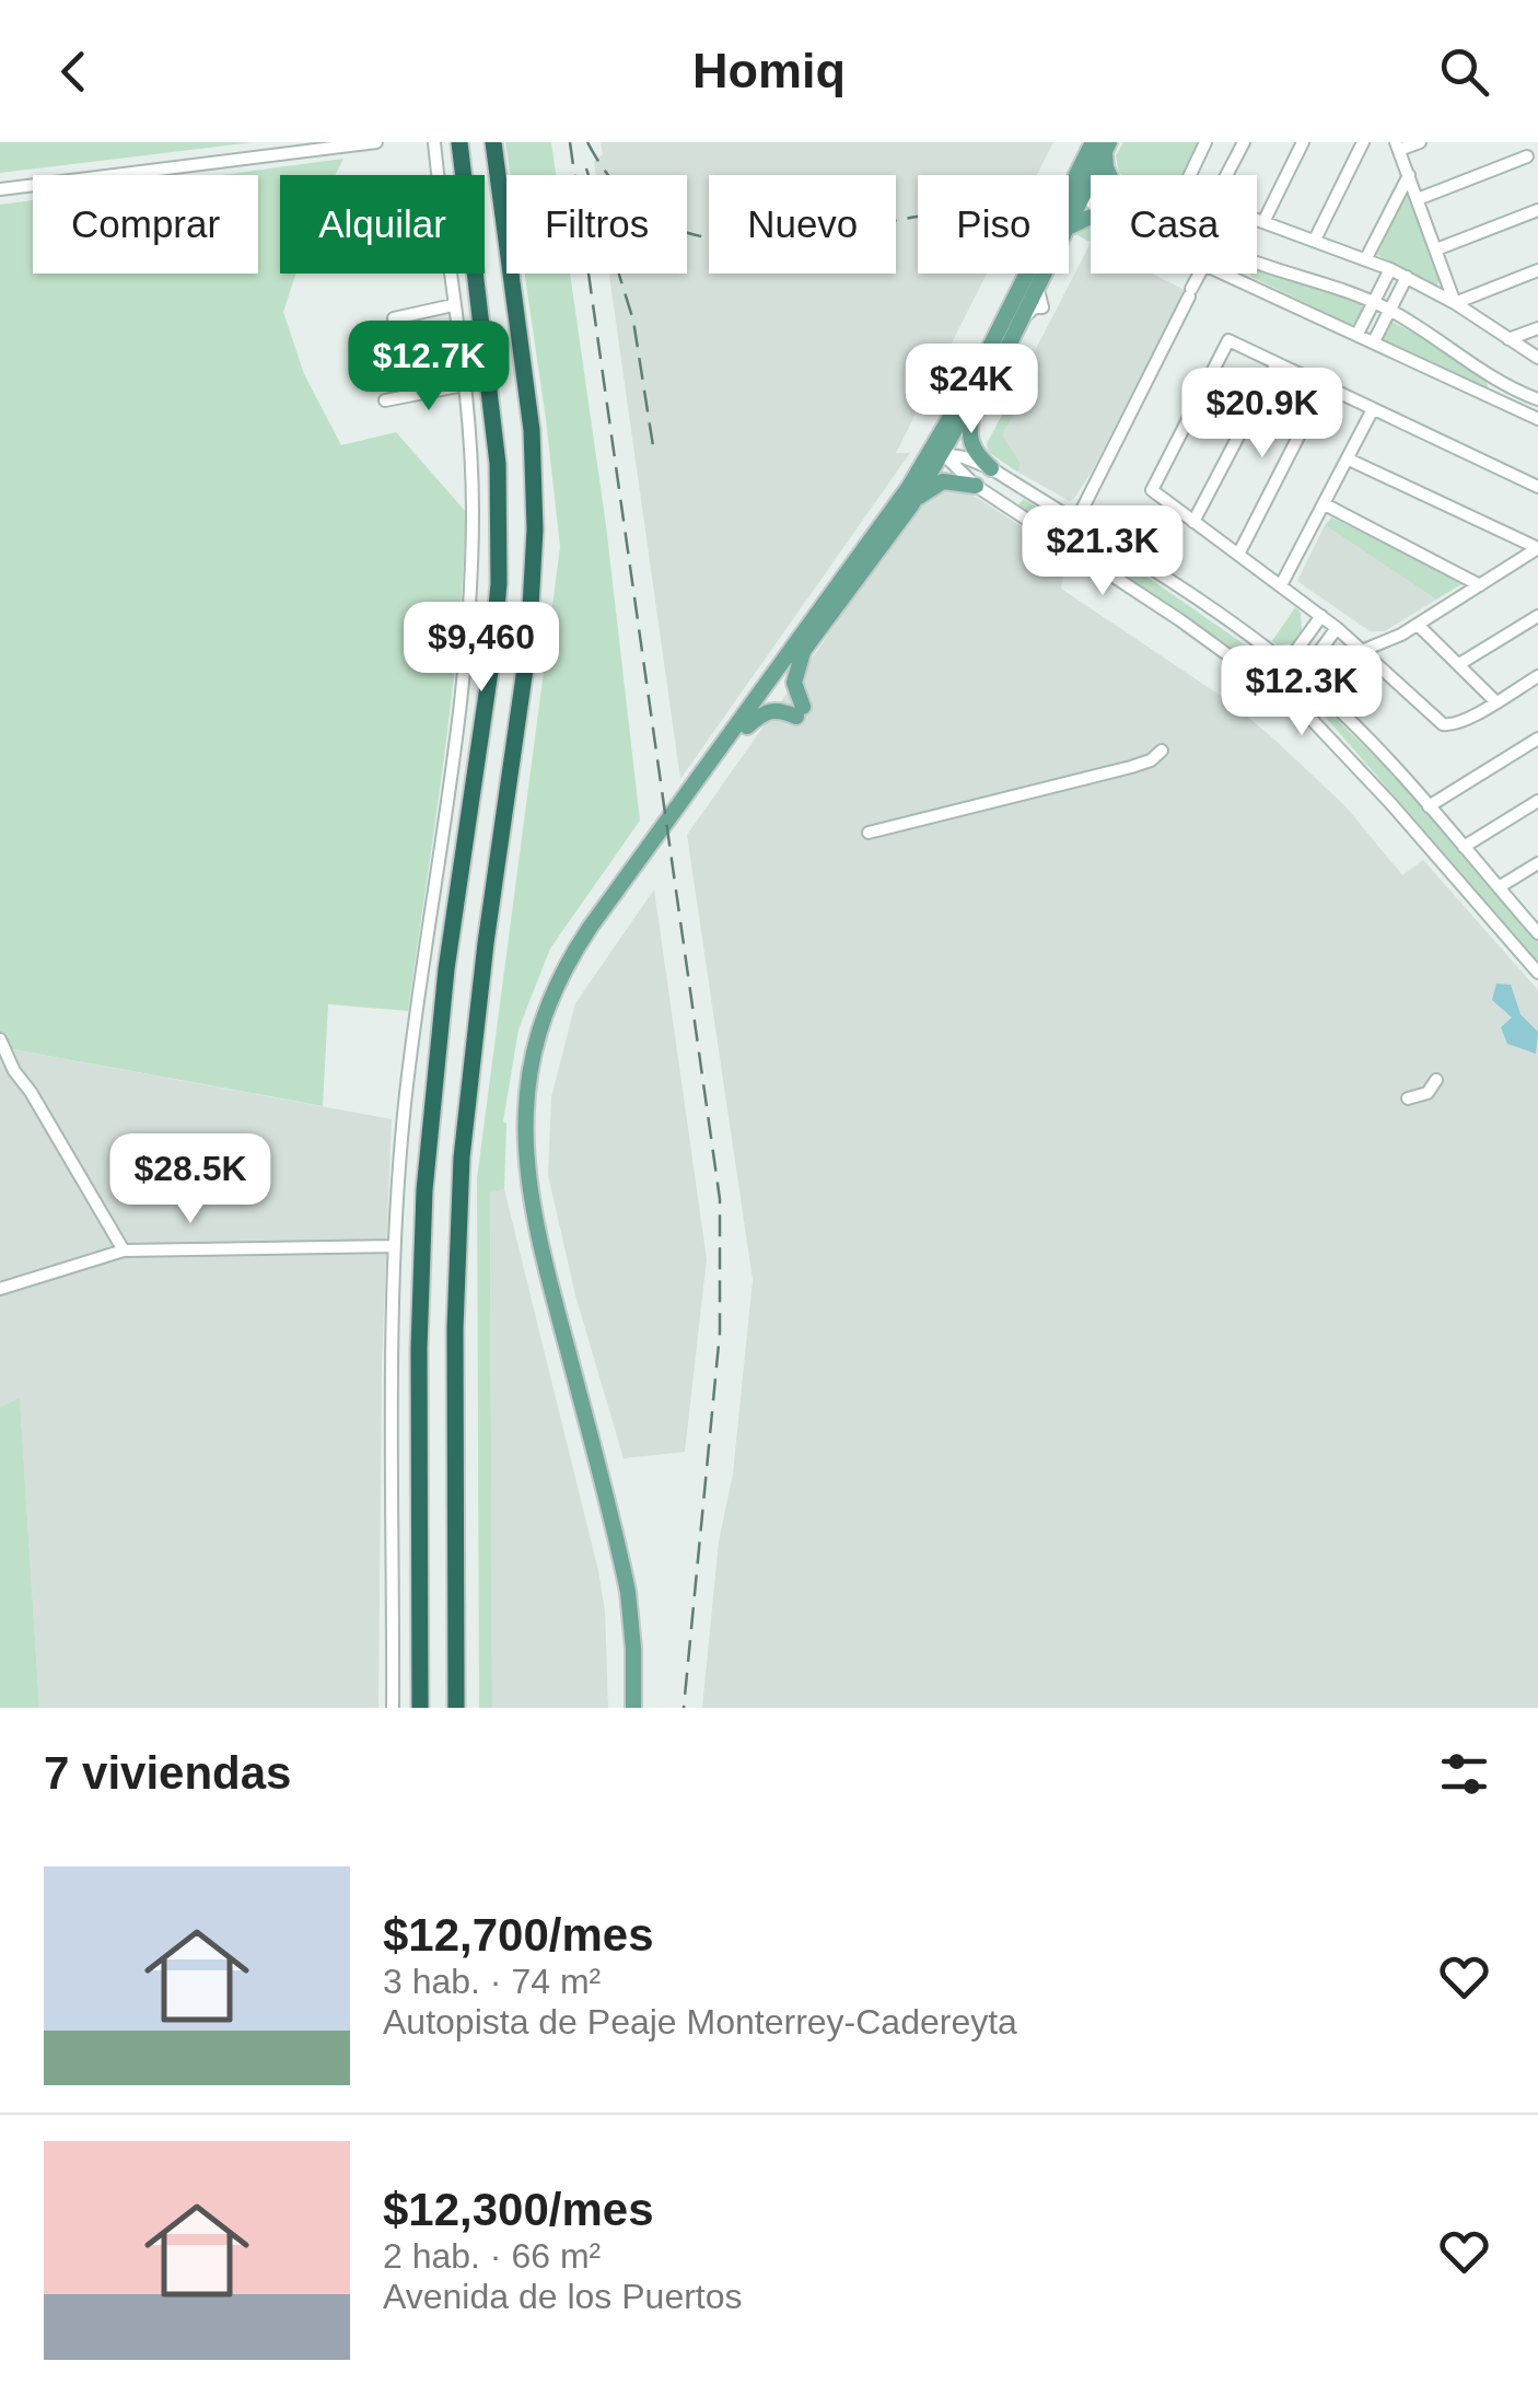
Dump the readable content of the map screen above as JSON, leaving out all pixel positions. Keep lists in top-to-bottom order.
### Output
{
  "page": {
    "header": "Homiq",
    "chip": [
      "Comprar",
      "Alquilar",
      "Filtros",
      "Nuevo",
      "Piso",
      "Casa"
    ],
    "price": [
      "$12.7K",
      "$24K",
      "$20.9K",
      "$21.3K",
      "$9,460",
      "$12.3K",
      "$28.5K"
    ],
    "heading": "7 viviendas",
    "list": [
      {
        "name": "$12,700/mes",
        "note": "3 hab. · 74 m² · Autopista de Peaje Monterrey-Cadereyta"
      },
      {
        "name": "$12,300/mes",
        "note": "2 hab. · 66 m² · Avenida de los Puertos"
      }
    ]
  }
}
